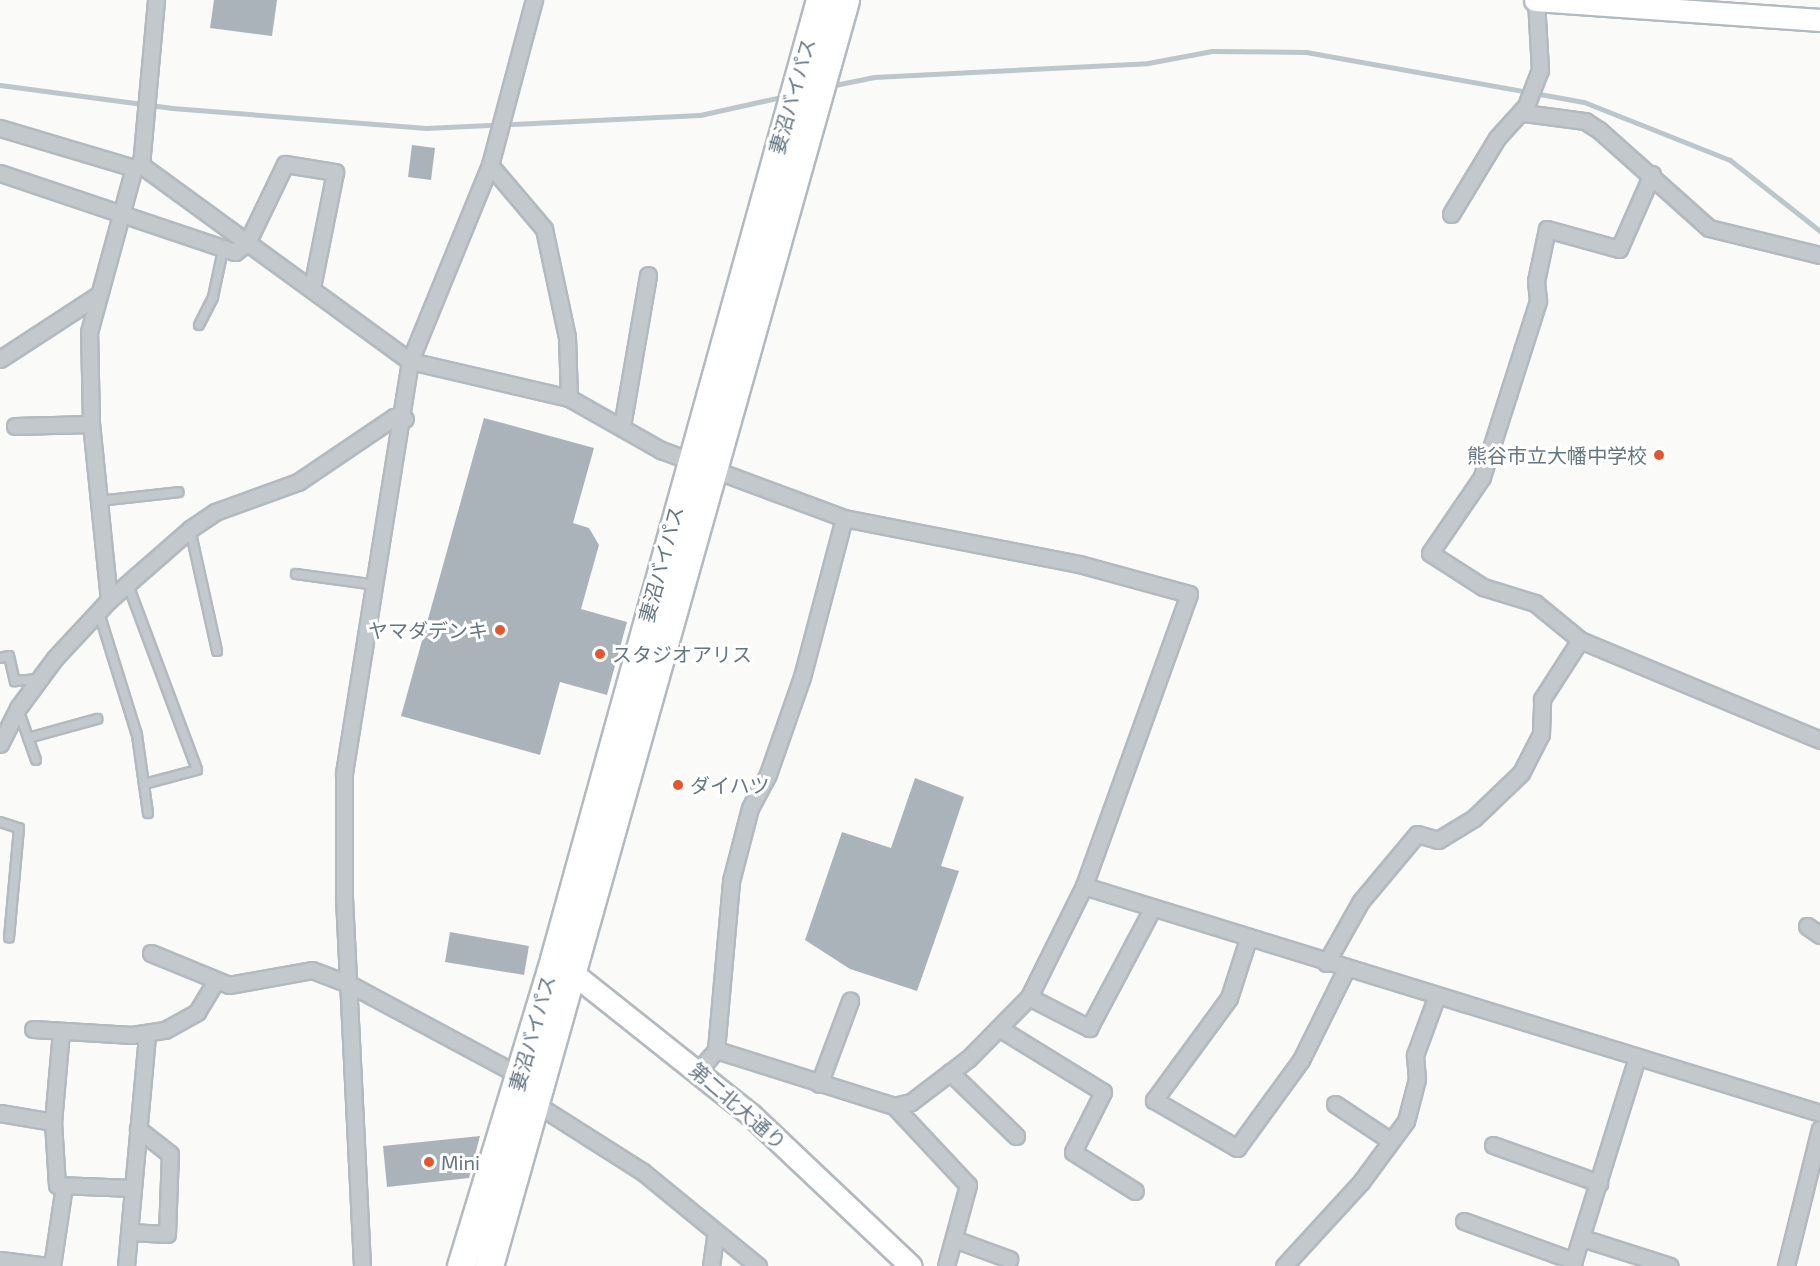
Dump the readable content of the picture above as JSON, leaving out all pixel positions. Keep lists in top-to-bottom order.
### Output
{
  "streets": {
    "highway": ["妻沼バイパス"],
    "street": ["第二北大通り"]
  },
  "crossings": [
    ["妻沼バイパス", "第二北大通り"]
  ],
  "places": [
    "熊谷市立大幡中学校",
    "ヤマダデンキ",
    "スタジオアリス",
    "ダイハツ",
    "Mini"
  ]
}
